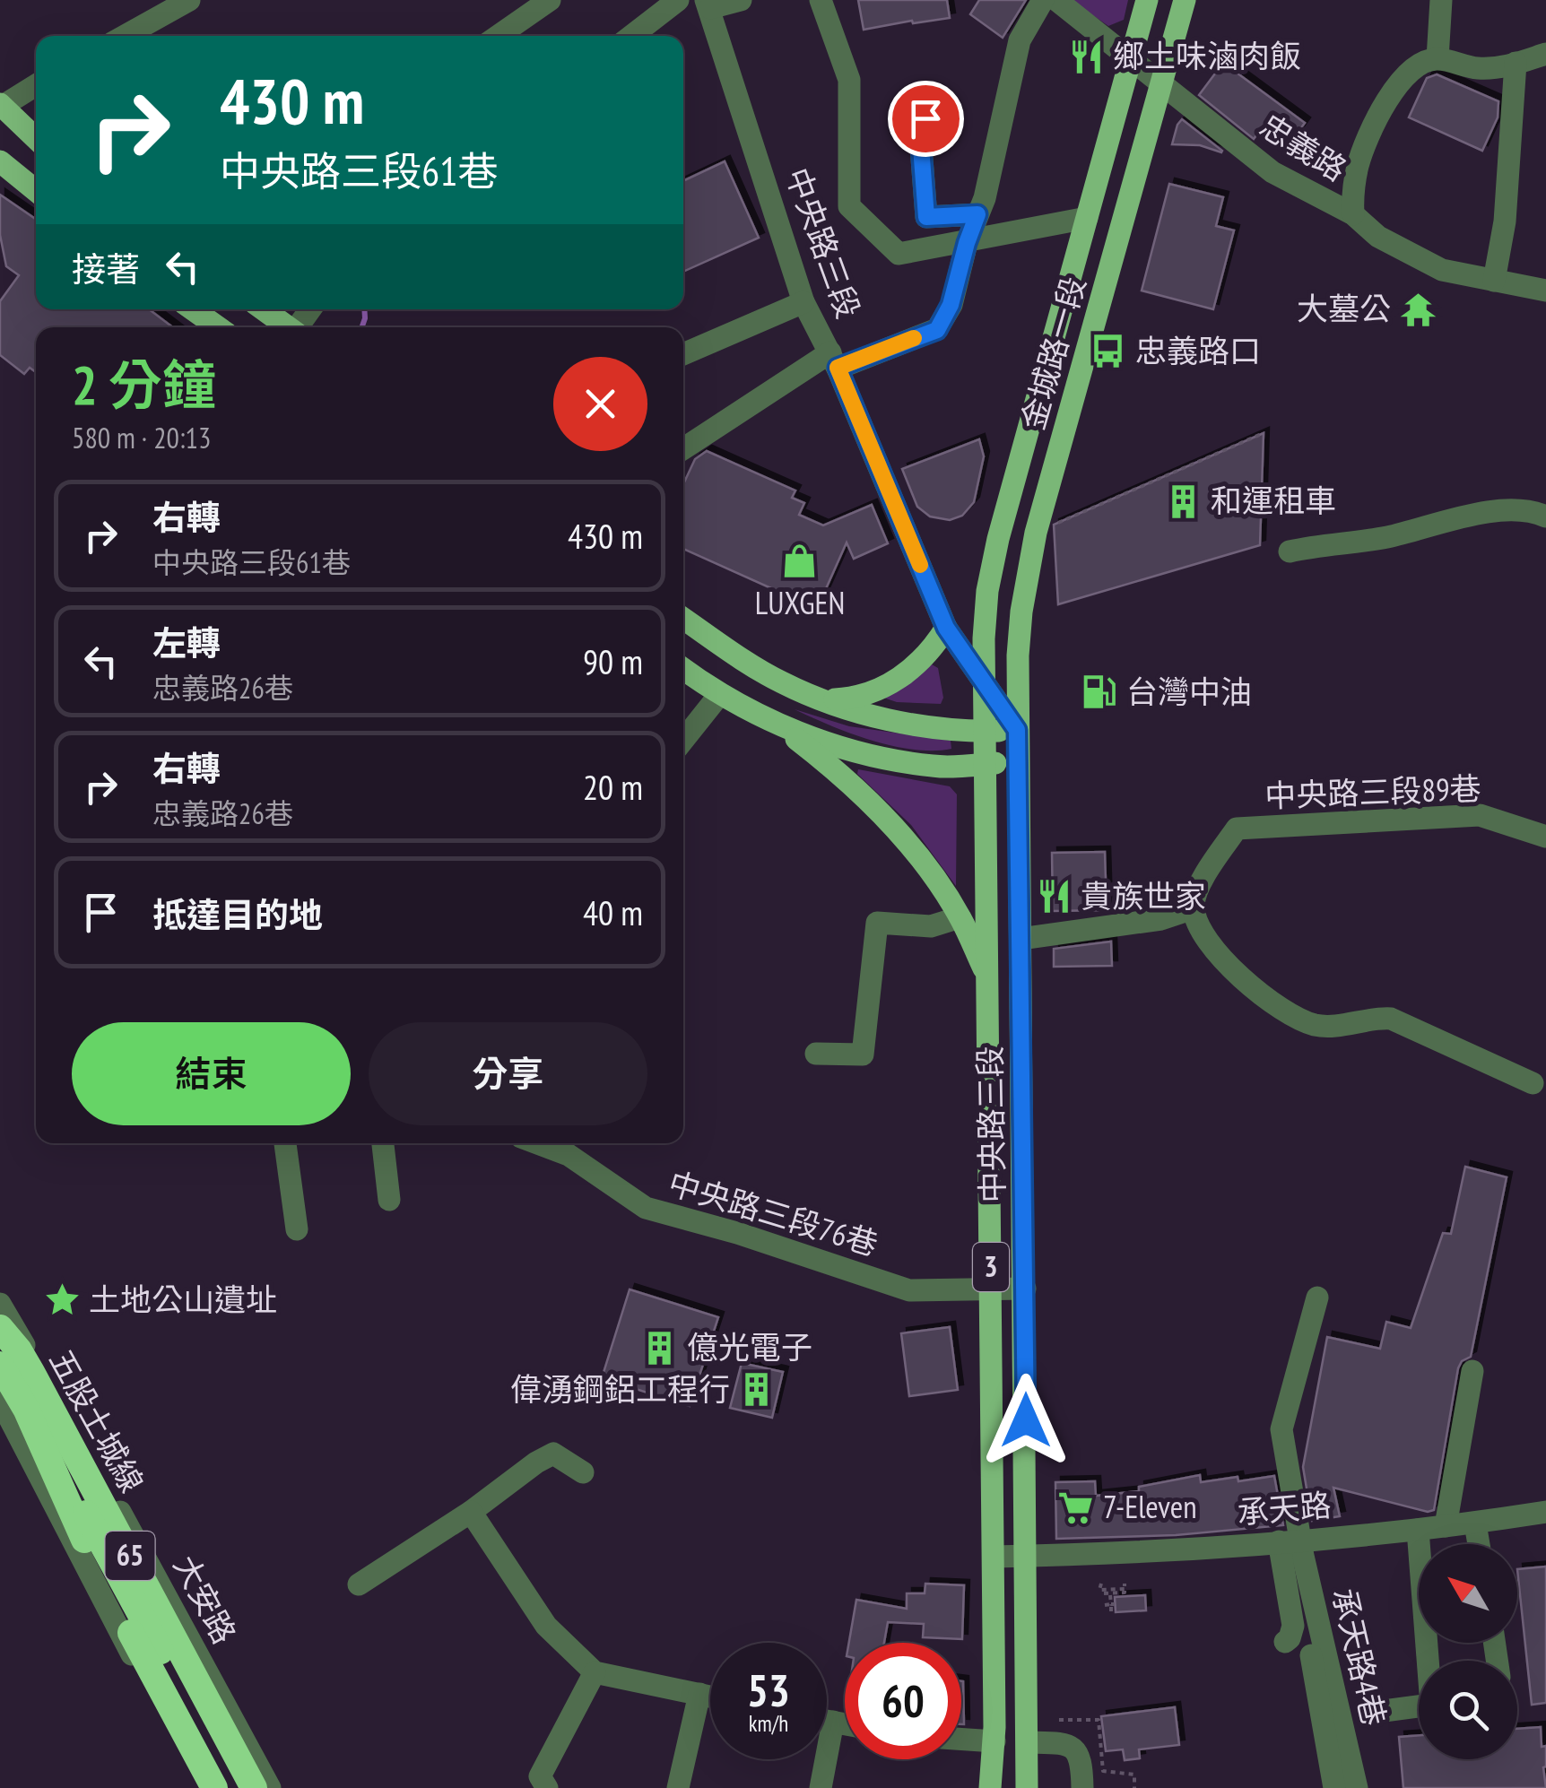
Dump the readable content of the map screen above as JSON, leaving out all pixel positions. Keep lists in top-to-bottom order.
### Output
{
  "streets": {
    "highway": ["五股土城線", "65"],
    "main road": ["中央路三段", "金城路一段", "3"],
    "street": [
      "忠義路",
      "中央路三段89巷",
      "中央路三段76巷",
      "承天路",
      "大安路",
      "承天路4巷"
    ]
  },
  "crossings": [
    ["忠義路", "金城路一段"],
    ["中央路三段", "金城路一段"],
    ["中央路三段", "中央路三段76巷"],
    ["中央路三段", "3"],
    ["中央路三段", "承天路"],
    ["承天路", "承天路4巷"]
  ],
  "places": {
    "restaurant": ["鄉土味滷肉飯", "貴族世家"],
    "temple": ["大墓公"],
    "bus stop": ["忠義路口"],
    "building": ["和運租車", "億光電子", "偉湧鋼鋁工程行"],
    "shop": ["LUXGEN"],
    "fuel station": ["台灣中油"],
    "place": ["土地公山遺址"],
    "supermarket": ["7-Eleven"]
  },
  "north": "top left",
  "page": {
    "turn": ["430 m", "中央路三段61巷"],
    "then": "接著",
    "heading": ["2 分鐘", "580 m · 20:13"],
    "list": [
      {
        "name": "右轉",
        "note": "中央路三段61巷",
        "value": "430 m"
      },
      {
        "name": "左轉",
        "note": "忠義路26巷",
        "value": "90 m"
      },
      {
        "name": "右轉",
        "note": "忠義路26巷",
        "value": "20 m"
      },
      {
        "name": "抵達目的地",
        "value": "40 m"
      }
    ],
    "buttons": ["結束", "分享"],
    "speed": "53 km/h",
    "limit": "60"
  }
}
